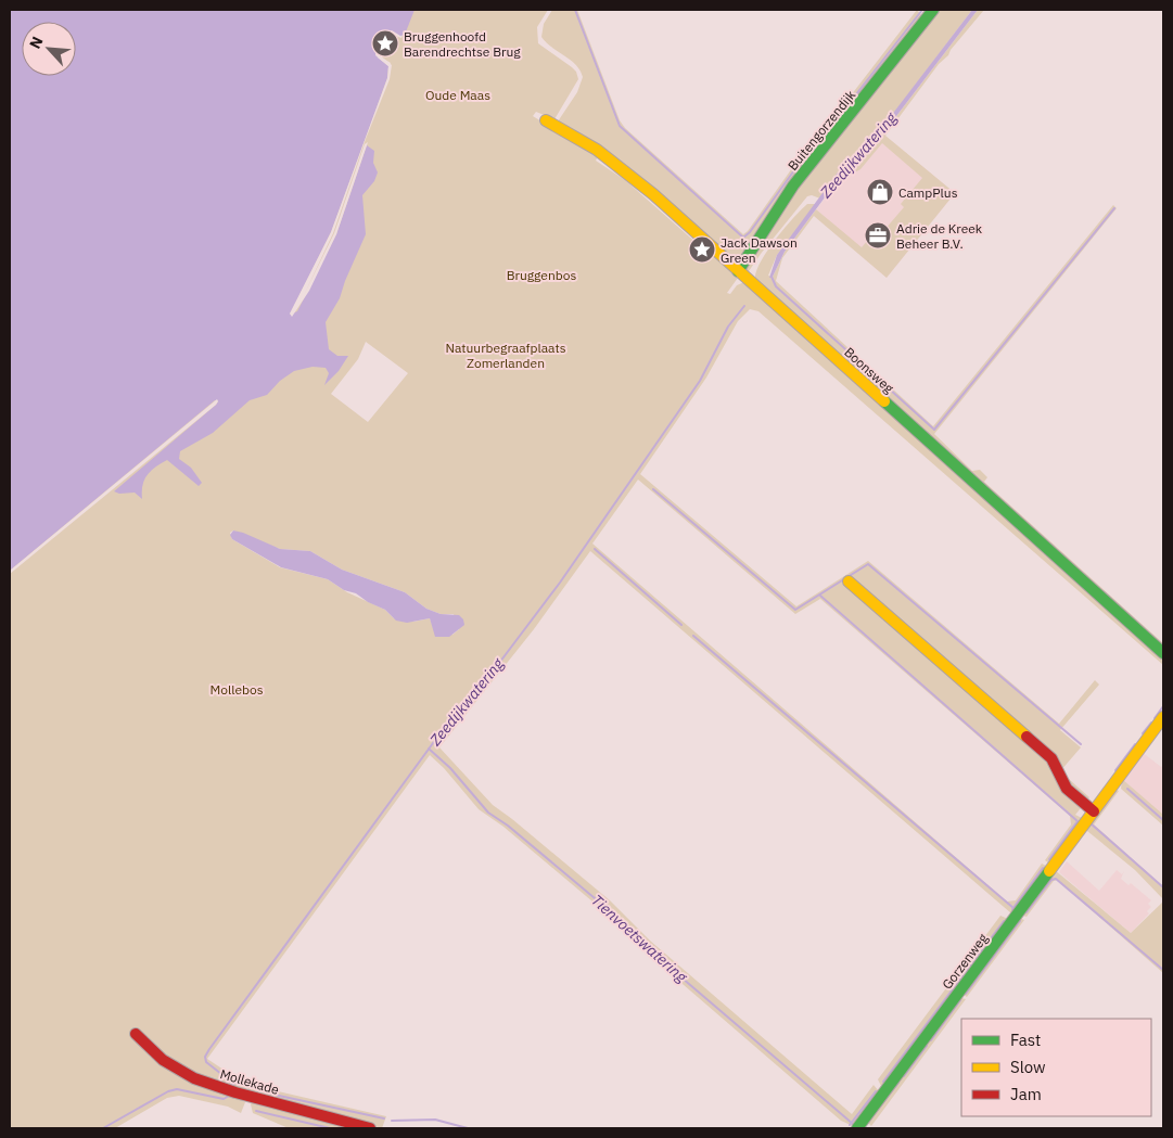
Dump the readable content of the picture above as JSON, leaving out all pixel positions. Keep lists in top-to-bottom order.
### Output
{
  "streets": {
    "street": [
      "Buitengorzendijk",
      "Boonsweg",
      "Gorzenweg",
      "Mollekade"
    ]
  },
  "crossings": [
    ["Buitengorzendijk", "Boonsweg"]
  ],
  "water": ["Zeedijkwatering", "Tienvoetswatering"],
  "parks": [
    "Oude Maas",
    "Bruggenbos",
    "Natuurbegraafplaats Zomerlanden",
    "Mollebos"
  ],
  "places": {
    "place": ["Bruggenhoofd Barendrechtse Brug", "Jack Dawson Green"],
    "shop": ["CampPlus"],
    "office": ["Adrie de Kreek Beheer B.V."]
  },
  "legend": ["Fast", "Slow", "Jam"],
  "north": "top left"
}
